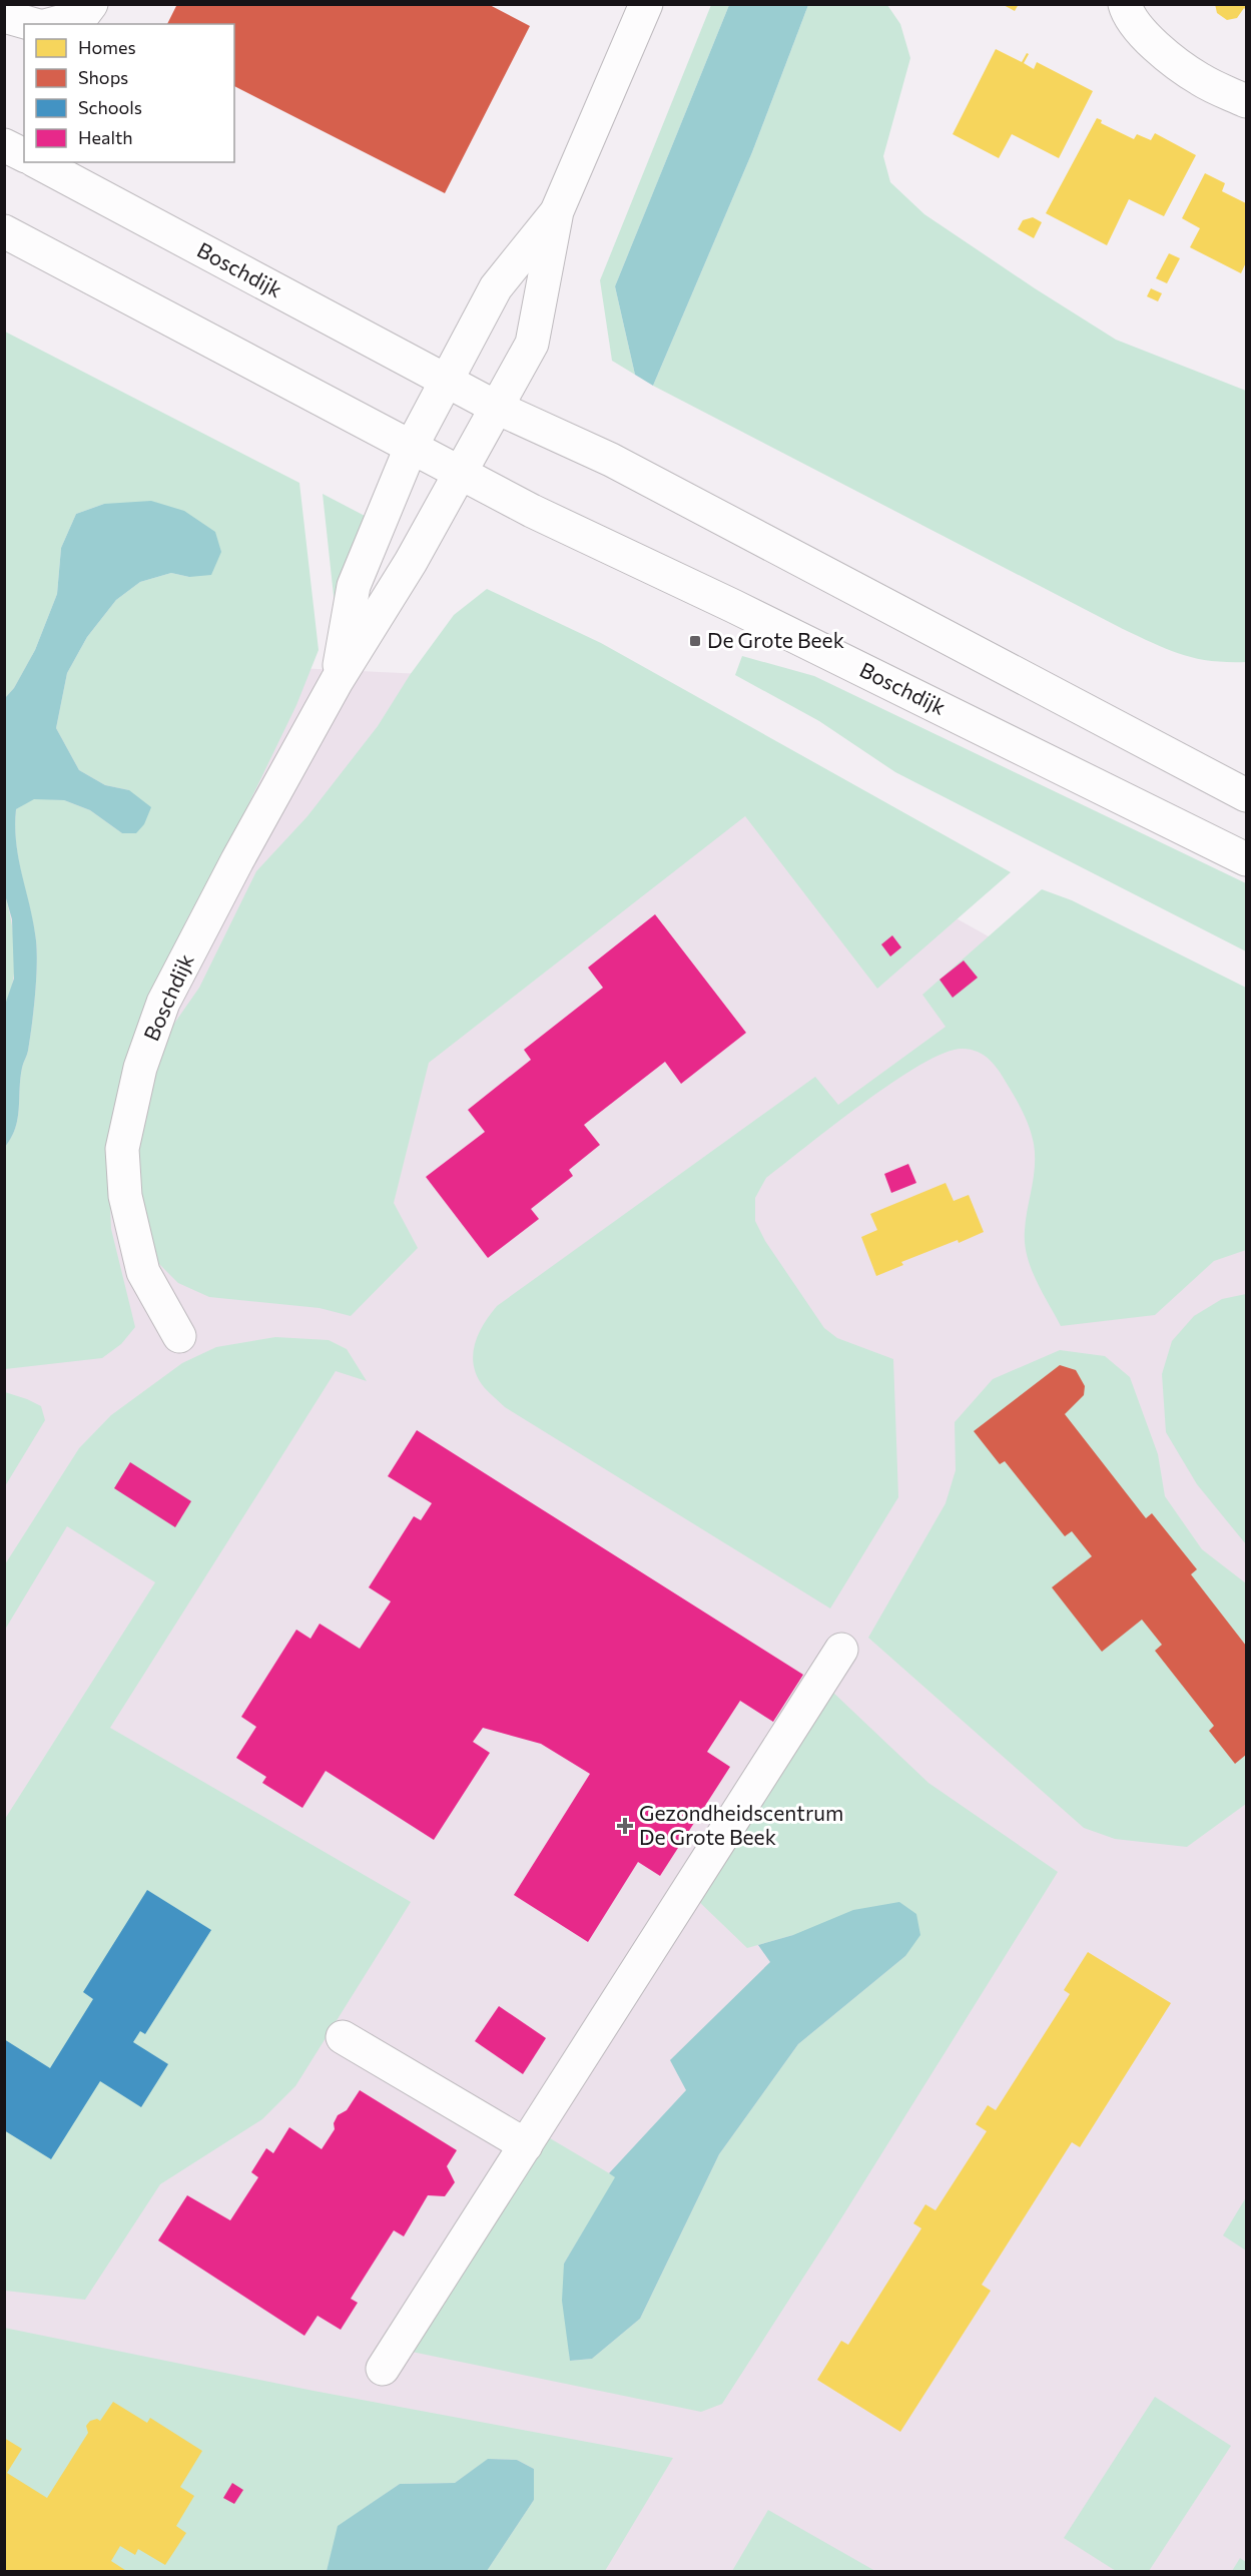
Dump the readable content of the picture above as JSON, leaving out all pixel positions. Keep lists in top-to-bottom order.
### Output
{
  "streets": {
    "street": ["Boschdijk"]
  },
  "places": {
    "transit": ["De Grote Beek"],
    "health": ["Gezondheidscentrum De Grote Beek"]
  },
  "legend": [
    "Homes",
    "Shops",
    "Schools",
    "Health"
  ]
}
